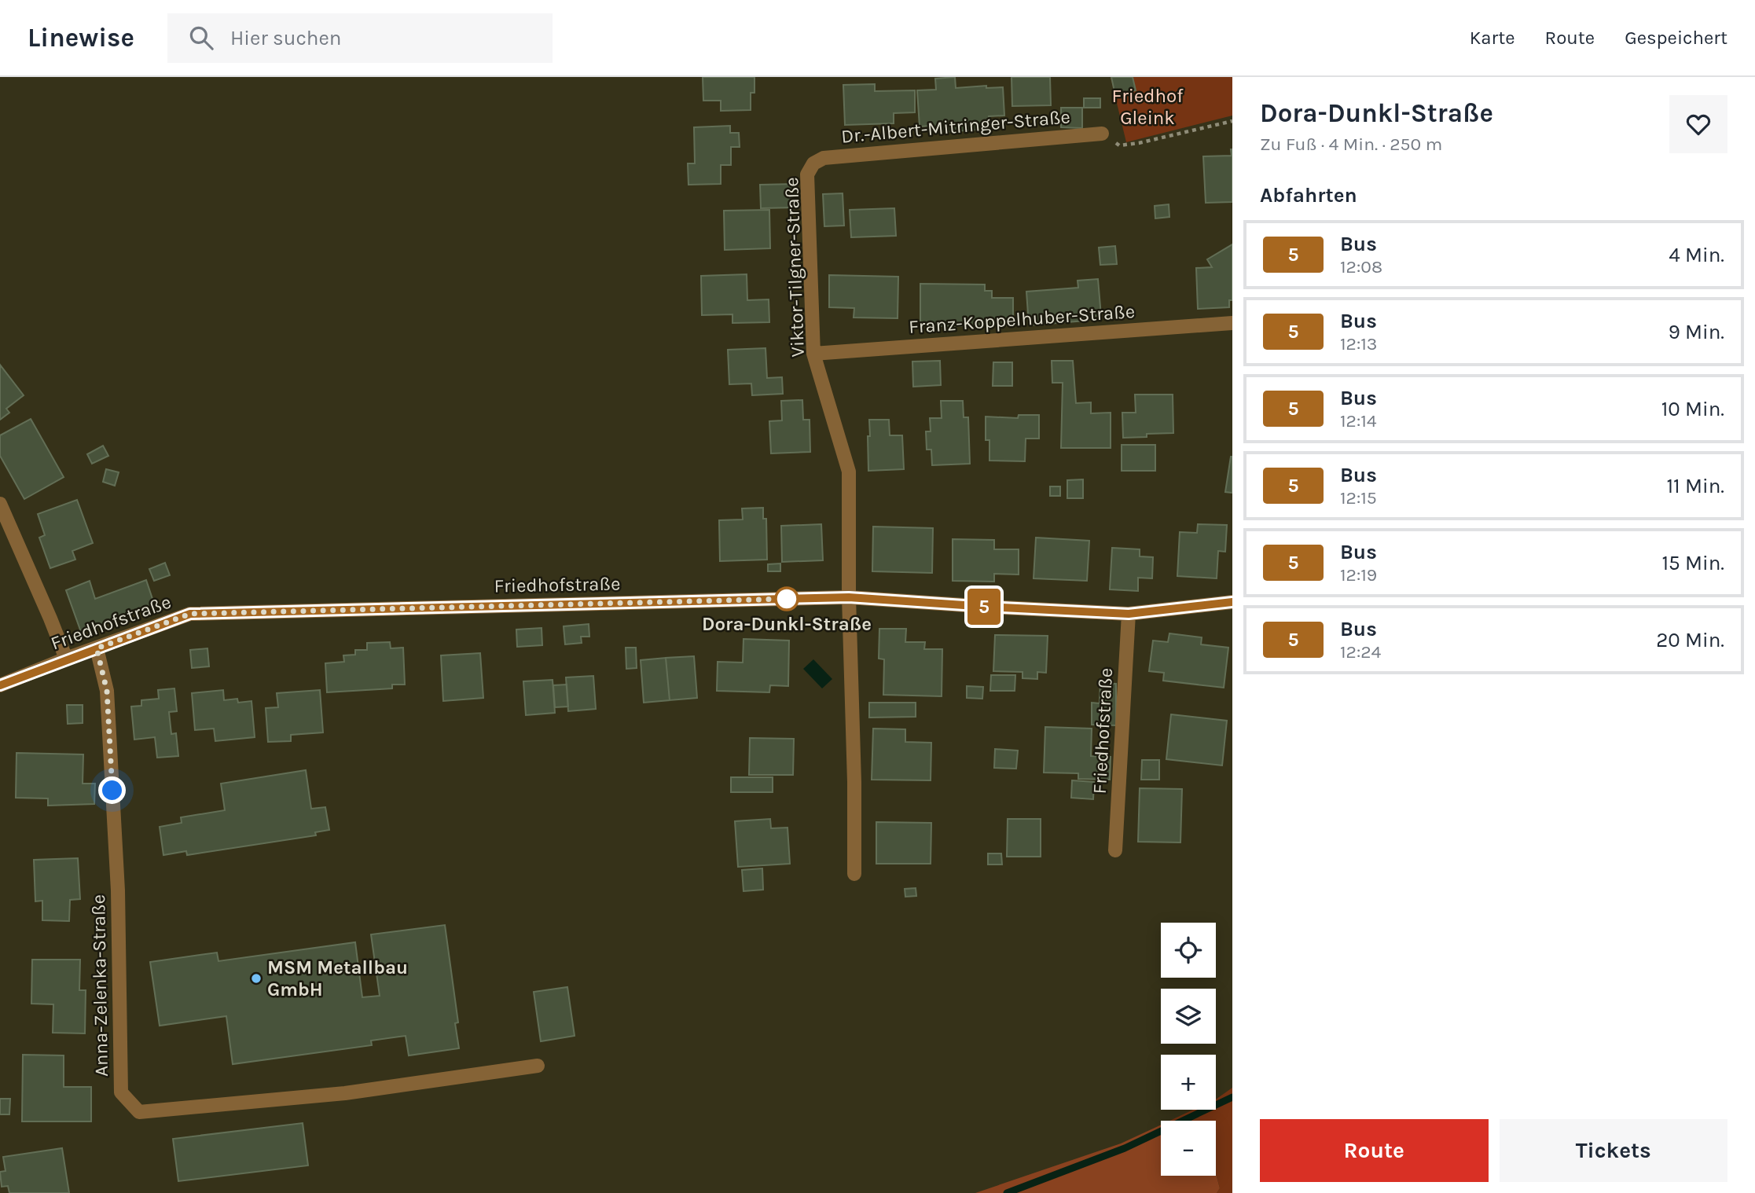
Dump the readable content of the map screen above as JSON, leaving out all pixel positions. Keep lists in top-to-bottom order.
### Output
{
  "streets": {
    "street": [
      "Dr.-Albert-Mitringer-Straße",
      "Viktor-Tilgner-Straße",
      "Franz-Koppelhuber-Straße",
      "Friedhofstraße",
      "Anna-Zelenka-Straße"
    ]
  },
  "crossings": [
    ["Dr.-Albert-Mitringer-Straße", "Viktor-Tilgner-Straße"],
    ["Viktor-Tilgner-Straße", "Franz-Koppelhuber-Straße"],
    ["Viktor-Tilgner-Straße", "Friedhofstraße"],
    ["Friedhofstraße", "Anna-Zelenka-Straße"]
  ],
  "parks": ["Friedhof Gleink"],
  "places": ["Dora-Dunkl-Straße", "MSM Metallbau GmbH"],
  "lines": ["bus line 5"],
  "page": {
    "header": "Linewise",
    "search": "Hier suchen",
    "nav": ["Karte", "Route", "Gespeichert"],
    "on_map": "5",
    "heading": [
      ["Dora-Dunkl-Straße", "Zu Fuß · 4 Min. · 250 m"],
      "Abfahrten"
    ],
    "list": [
      {
        "mark": "5",
        "name": "Bus",
        "note": "12:08",
        "value": "4 Min."
      },
      {
        "mark": "5",
        "name": "Bus",
        "note": "12:13",
        "value": "9 Min."
      },
      {
        "mark": "5",
        "name": "Bus",
        "note": "12:14",
        "value": "10 Min."
      },
      {
        "mark": "5",
        "name": "Bus",
        "note": "12:15",
        "value": "11 Min."
      },
      {
        "mark": "5",
        "name": "Bus",
        "note": "12:19",
        "value": "15 Min."
      },
      {
        "mark": "5",
        "name": "Bus",
        "note": "12:24",
        "value": "20 Min."
      }
    ],
    "map_buttons": ["+", "−"],
    "buttons": ["Route", "Tickets"]
  }
}
